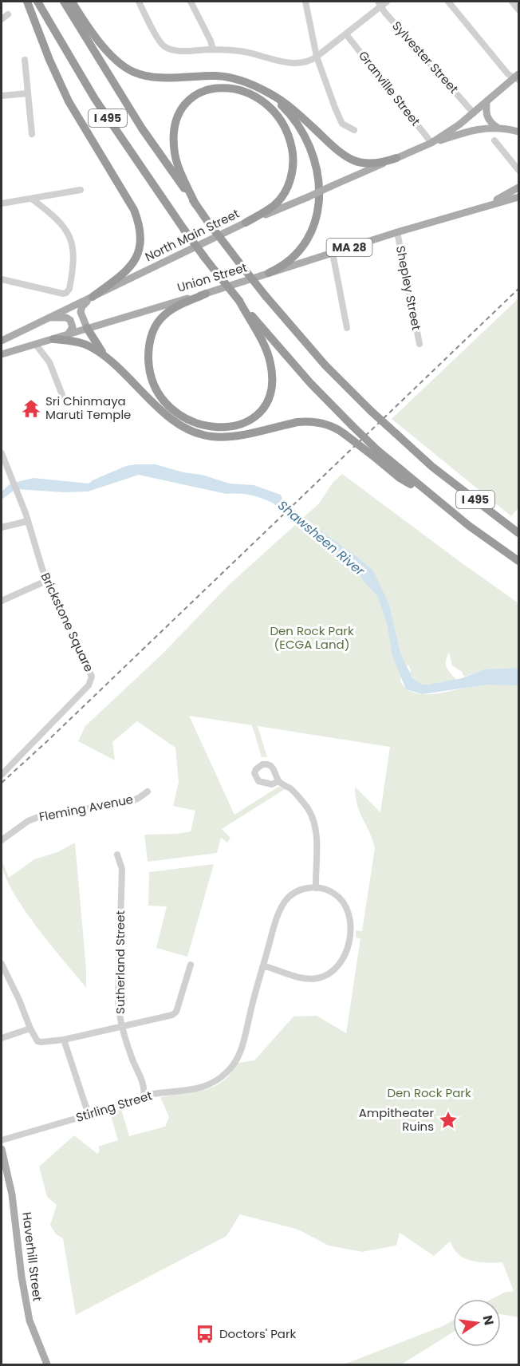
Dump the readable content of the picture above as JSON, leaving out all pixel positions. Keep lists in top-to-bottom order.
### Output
{
  "streets": {
    "highway": ["I 495"],
    "main road": [
      "North Main Street",
      "MA 28",
      "Union Street",
      "Haverhill Street"
    ],
    "street": [
      "Sylvester Street",
      "Granville Street",
      "Shepley Street",
      "Brickstone Square",
      "Fleming Avenue",
      "Sutherland Street",
      "Stirling Street"
    ]
  },
  "crossings": [
    ["Granville Street", "North Main Street"],
    ["MA 28", "Union Street"],
    ["Union Street", "Shepley Street"],
    ["Sutherland Street", "Stirling Street"]
  ],
  "water": ["Shawsheen River"],
  "parks": ["Den Rock Park (ECGA Land)", "Den Rock Park"],
  "places": {
    "temple": ["Sri Chinmaya Maruti Temple"],
    "place": ["Ampitheater Ruins"],
    "bus stop": ["Doctors' Park"]
  },
  "north": "right"
}
